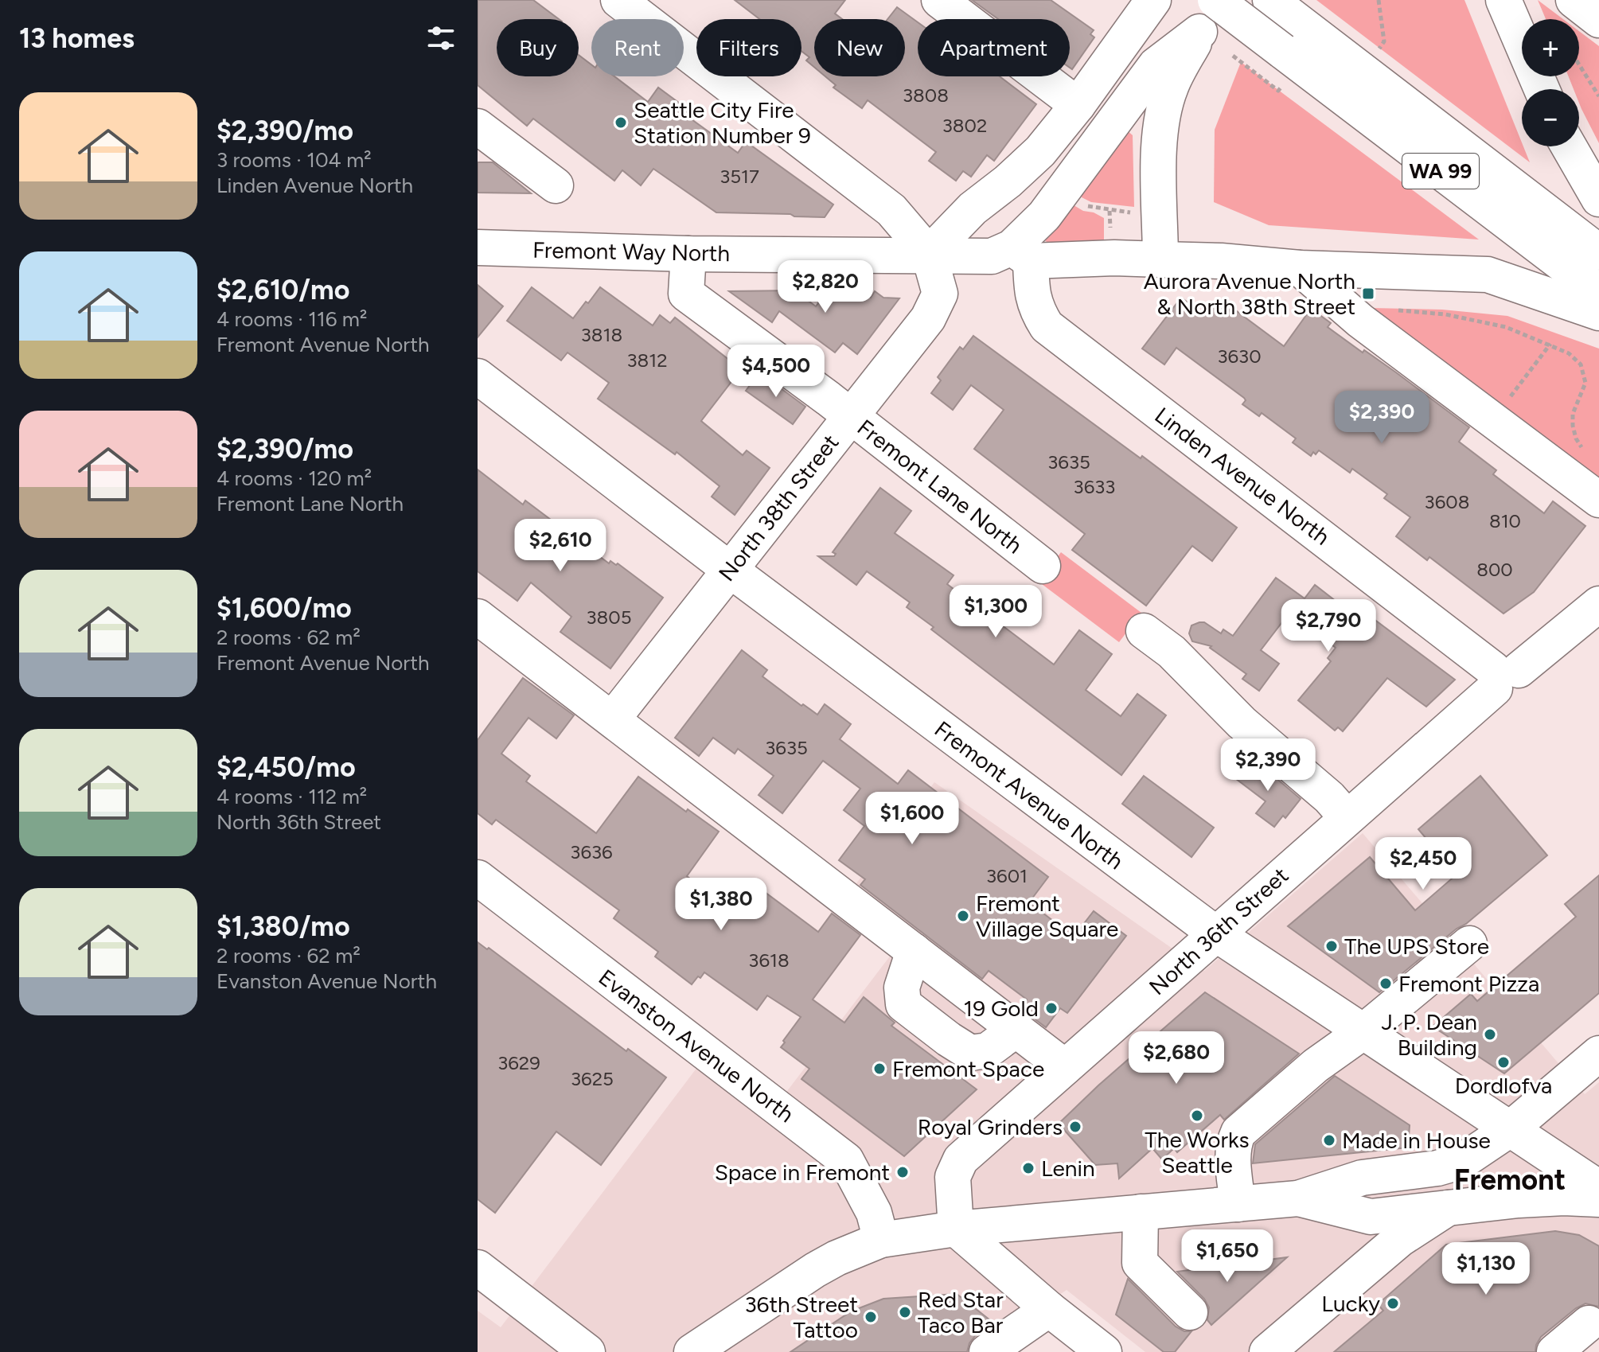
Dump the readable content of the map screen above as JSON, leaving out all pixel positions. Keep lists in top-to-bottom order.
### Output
{
  "streets": {
    "main road": [
      "WA 99",
      "Fremont Way North",
      "Linden Avenue North",
      "Fremont Lane North",
      "North 38th Street",
      "Fremont Avenue North",
      "North 36th Street",
      "Evanston Avenue North"
    ]
  },
  "crossings": [
    ["Fremont Way North", "Linden Avenue North"],
    ["Fremont Way North", "Fremont Lane North"],
    ["Fremont Way North", "North 38th Street"],
    ["Linden Avenue North", "North 36th Street"],
    ["Fremont Lane North", "North 38th Street"],
    ["North 38th Street", "Fremont Avenue North"],
    ["Fremont Avenue North", "North 36th Street"]
  ],
  "districts": ["Fremont"],
  "places": {
    "other": [
      "Seattle City Fire Station Number 9",
      "Fremont Village Square",
      "The UPS Store",
      "Fremont Pizza",
      "19 Gold",
      "J. P. Dean Building",
      "Dordlofva",
      "Fremont Space",
      "The Works Seattle",
      "Royal Grinders",
      "Made in House",
      "Lenin",
      "Space in Fremont",
      "Lucky",
      "Red Star Taco Bar",
      "36th Street Tattoo"
    ],
    "transit": ["Aurora Avenue North & North 38th Street"]
  },
  "house_numbers": [
    "3808",
    "3802",
    "3517",
    "3818",
    "3630",
    "3812",
    "3635",
    "3633",
    "3608",
    "810",
    "800",
    "3805",
    "3635",
    "3636",
    "3601",
    "3618",
    "3629",
    "3625"
  ],
  "page": {
    "heading": "13 homes",
    "map_buttons": ["+", "−"],
    "chip": [
      "Buy",
      "Rent",
      "Filters",
      "New",
      "Apartment"
    ],
    "list": [
      {
        "name": "$2,390/mo",
        "note": "3 rooms · 104 m² · Linden Avenue North"
      },
      {
        "name": "$2,610/mo",
        "note": "4 rooms · 116 m² · Fremont Avenue North"
      },
      {
        "name": "$2,390/mo",
        "note": "4 rooms · 120 m² · Fremont Lane North"
      },
      {
        "name": "$1,600/mo",
        "note": "2 rooms · 62 m² · Fremont Avenue North"
      },
      {
        "name": "$2,450/mo",
        "note": "4 rooms · 112 m² · North 36th Street"
      },
      {
        "name": "$1,380/mo",
        "note": "2 rooms · 62 m² · Evanston Avenue North"
      }
    ],
    "price": [
      "$2,820",
      "$4,500",
      "$2,390",
      "$2,610",
      "$1,300",
      "$2,790",
      "$2,390",
      "$1,600",
      "$2,450",
      "$1,380",
      "$2,680",
      "$1,650",
      "$1,130"
    ]
  }
}
